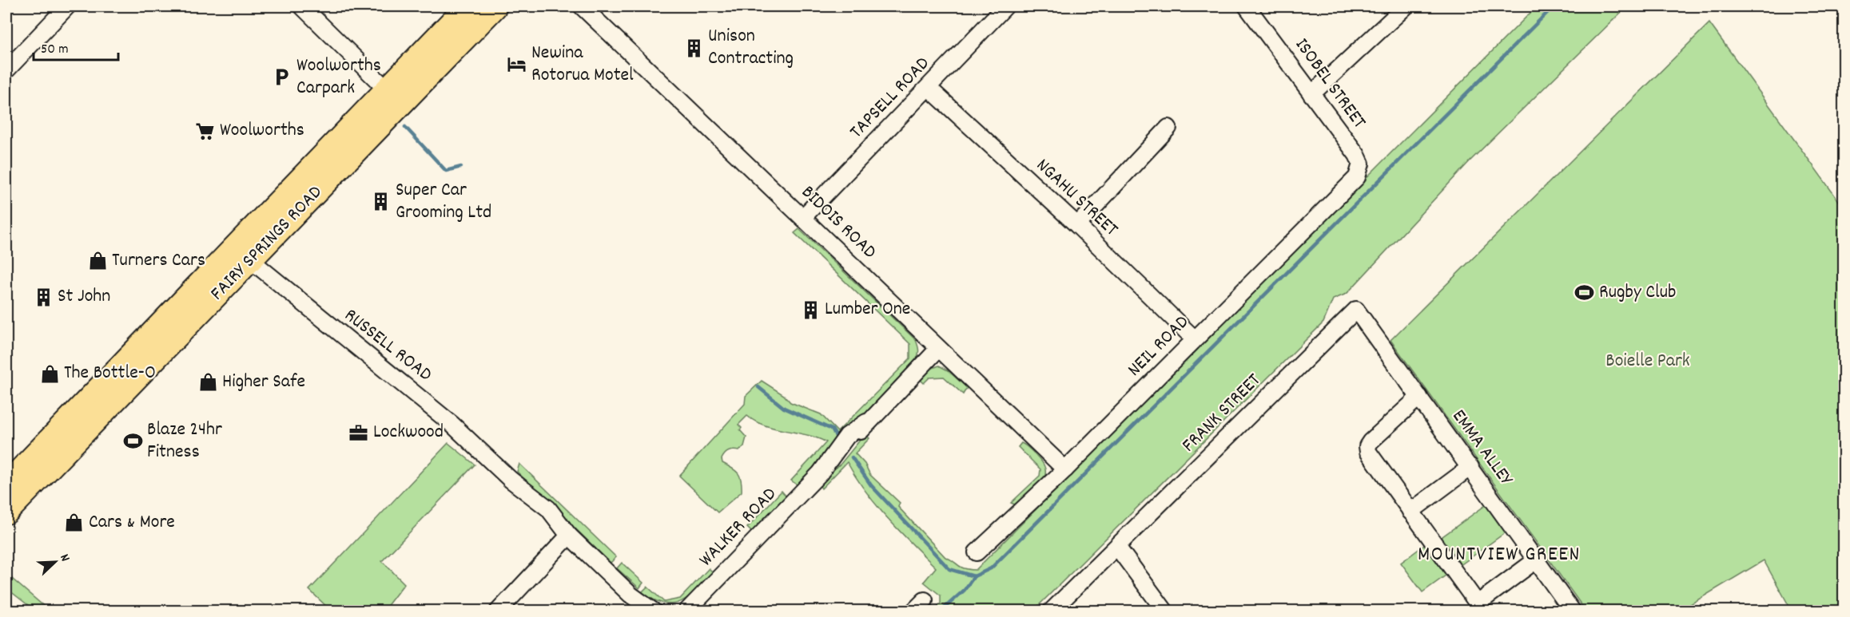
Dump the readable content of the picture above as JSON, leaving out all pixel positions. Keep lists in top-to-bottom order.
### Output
{
  "streets": {
    "highway": ["FAIRY SPRINGS ROAD"],
    "street": [
      "ISOBEL STREET",
      "TAPSELL ROAD",
      "NGAHU STREET",
      "BIDOIS ROAD",
      "RUSSELL ROAD",
      "NEIL ROAD",
      "FRANK STREET",
      "EMMA ALLEY",
      "WALKER ROAD"
    ]
  },
  "crossings": [
    ["ISOBEL STREET", "NEIL ROAD"],
    ["TAPSELL ROAD", "NGAHU STREET"],
    ["TAPSELL ROAD", "BIDOIS ROAD"],
    ["NGAHU STREET", "NEIL ROAD"],
    ["BIDOIS ROAD", "NEIL ROAD"],
    ["BIDOIS ROAD", "WALKER ROAD"],
    ["FAIRY SPRINGS ROAD", "RUSSELL ROAD"],
    ["FRANK STREET", "EMMA ALLEY"]
  ],
  "districts": ["MOUNTVIEW GREEN"],
  "parks": ["Boielle Park"],
  "places": {
    "building": [
      "Unison Contracting",
      "Super Car Grooming Ltd",
      "St John",
      "Lumber One"
    ],
    "hotel": ["Newina Rotorua Motel"],
    "parking": ["Woolworths Carpark"],
    "supermarket": ["Woolworths"],
    "shop": [
      "Turners Cars",
      "The Bottle-O",
      "Higher Safe",
      "Cars & More"
    ],
    "sports": ["Rugby Club", "Blaze 24hr Fitness"],
    "office": ["Lockwood"]
  },
  "scale_bar": "50 m",
  "north": "top right"
}
